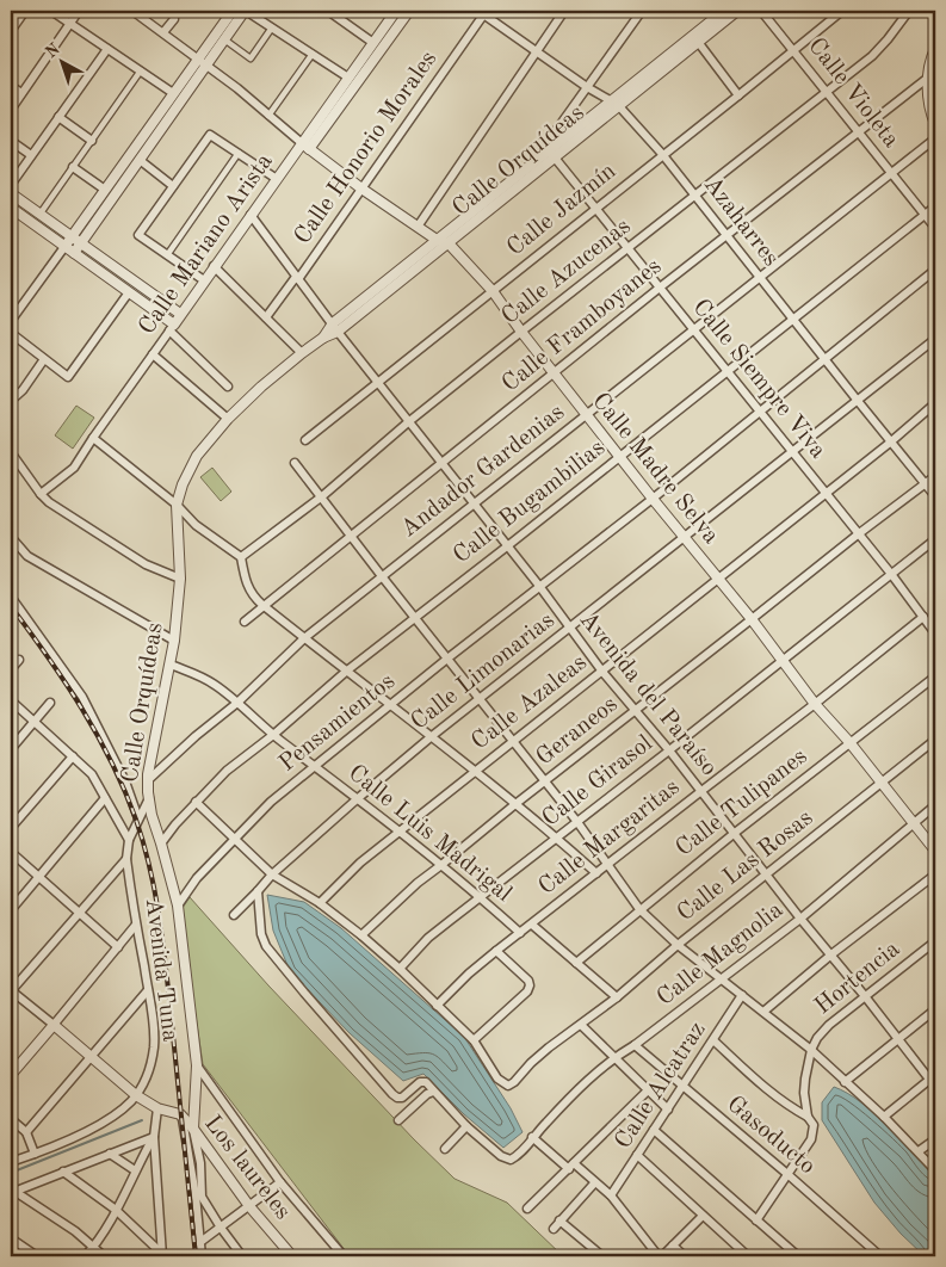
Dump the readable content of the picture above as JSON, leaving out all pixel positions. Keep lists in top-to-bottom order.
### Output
{
  "streets": {
    "street": [
      "Calle Violeta",
      "Calle Honorio Morales",
      "Calle Orquídeas",
      "Calle Jazmín",
      "Azaharres",
      "Calle Mariano Arista",
      "Calle Azucenas",
      "Calle Framboyanes",
      "Calle Siempre Viva",
      "Calle Madre Selva",
      "Andador Gardenias",
      "Calle Bugambilias",
      "Calle Limonarias",
      "Avenida del Paraíso",
      "Calle Azaleas",
      "Pensamientos",
      "Geraneos",
      "Calle Girasol",
      "Calle Tulipanes",
      "Calle Luis Madrigal",
      "Calle Margaritas",
      "Calle Las Rosas",
      "Calle Magnolia",
      "Avenida Tuna",
      "Hortencia",
      "Calle Alcatraz",
      "Gasoducto",
      "Los laureles"
    ]
  },
  "crossings": [
    ["Calle Violeta", "Calle Jazmín"],
    ["Calle Violeta", "Calle Azucenas"],
    ["Calle Violeta", "Calle Framboyanes"],
    ["Calle Violeta", "Andador Gardenias"],
    ["Calle Violeta", "Calle Bugambilias"],
    ["Calle Honorio Morales", "Azaharres"],
    ["Calle Honorio Morales", "Avenida del Paraíso"],
    ["Calle Orquídeas", "Azaharres"],
    ["Calle Orquídeas", "Calle Siempre Viva"],
    ["Calle Orquídeas", "Calle Madre Selva"],
    ["Calle Orquídeas", "Andador Gardenias"],
    ["Calle Orquídeas", "Calle Bugambilias"],
    ["Calle Orquídeas", "Avenida del Paraíso"],
    ["Calle Orquídeas", "Pensamientos"],
    ["Calle Orquídeas", "Calle Luis Madrigal"],
    ["Calle Orquídeas", "Avenida Tuna"],
    ["Calle Orquídeas", "Los laureles"],
    ["Calle Jazmín", "Azaharres"],
    ["Calle Jazmín", "Calle Siempre Viva"],
    ["Calle Jazmín", "Calle Madre Selva"],
    ["Calle Jazmín", "Avenida del Paraíso"],
    ["Azaharres", "Calle Azucenas"],
    ["Azaharres", "Calle Framboyanes"],
    ["Azaharres", "Andador Gardenias"],
    ["Azaharres", "Calle Bugambilias"],
    ["Azaharres", "Calle Limonarias"],
    ["Azaharres", "Calle Azaleas"],
    ["Azaharres", "Geraneos"],
    ["Calle Mariano Arista", "Avenida del Paraíso"],
    ["Calle Azucenas", "Calle Siempre Viva"],
    ["Calle Azucenas", "Calle Madre Selva"],
    ["Calle Azucenas", "Avenida del Paraíso"],
    ["Calle Framboyanes", "Calle Siempre Viva"],
    ["Calle Framboyanes", "Calle Madre Selva"],
    ["Calle Framboyanes", "Avenida del Paraíso"],
    ["Calle Siempre Viva", "Andador Gardenias"],
    ["Calle Siempre Viva", "Calle Bugambilias"],
    ["Calle Siempre Viva", "Calle Limonarias"],
    ["Calle Siempre Viva", "Calle Azaleas"],
    ["Calle Siempre Viva", "Geraneos"],
    ["Calle Siempre Viva", "Calle Girasol"],
    ["Calle Siempre Viva", "Calle Margaritas"],
    ["Calle Madre Selva", "Andador Gardenias"],
    ["Calle Madre Selva", "Calle Bugambilias"],
    ["Calle Madre Selva", "Calle Limonarias"],
    ["Calle Madre Selva", "Calle Azaleas"],
    ["Calle Madre Selva", "Pensamientos"],
    ["Calle Madre Selva", "Geraneos"],
    ["Calle Madre Selva", "Calle Girasol"],
    ["Calle Madre Selva", "Calle Tulipanes"],
    ["Calle Madre Selva", "Calle Margaritas"],
    ["Calle Madre Selva", "Calle Las Rosas"],
    ["Calle Madre Selva", "Calle Magnolia"],
    ["Andador Gardenias", "Avenida del Paraíso"],
    ["Andador Gardenias", "Calle Luis Madrigal"],
    ["Calle Bugambilias", "Avenida del Paraíso"],
    ["Calle Bugambilias", "Calle Luis Madrigal"],
    ["Calle Limonarias", "Avenida del Paraíso"],
    ["Calle Limonarias", "Calle Luis Madrigal"],
    ["Avenida del Paraíso", "Calle Azaleas"],
    ["Avenida del Paraíso", "Pensamientos"],
    ["Avenida del Paraíso", "Geraneos"],
    ["Avenida del Paraíso", "Calle Girasol"],
    ["Avenida del Paraíso", "Calle Tulipanes"],
    ["Avenida del Paraíso", "Calle Margaritas"],
    ["Avenida del Paraíso", "Calle Las Rosas"],
    ["Avenida del Paraíso", "Calle Magnolia"],
    ["Avenida del Paraíso", "Hortencia"],
    ["Calle Azaleas", "Calle Luis Madrigal"],
    ["Pensamientos", "Calle Luis Madrigal"],
    ["Geraneos", "Calle Luis Madrigal"],
    ["Calle Girasol", "Calle Luis Madrigal"],
    ["Calle Luis Madrigal", "Calle Margaritas"],
    ["Calle Magnolia", "Gasoducto"],
    ["Avenida Tuna", "Los laureles"],
    ["Calle Alcatraz", "Gasoducto"]
  ],
  "north": "top left"
}
